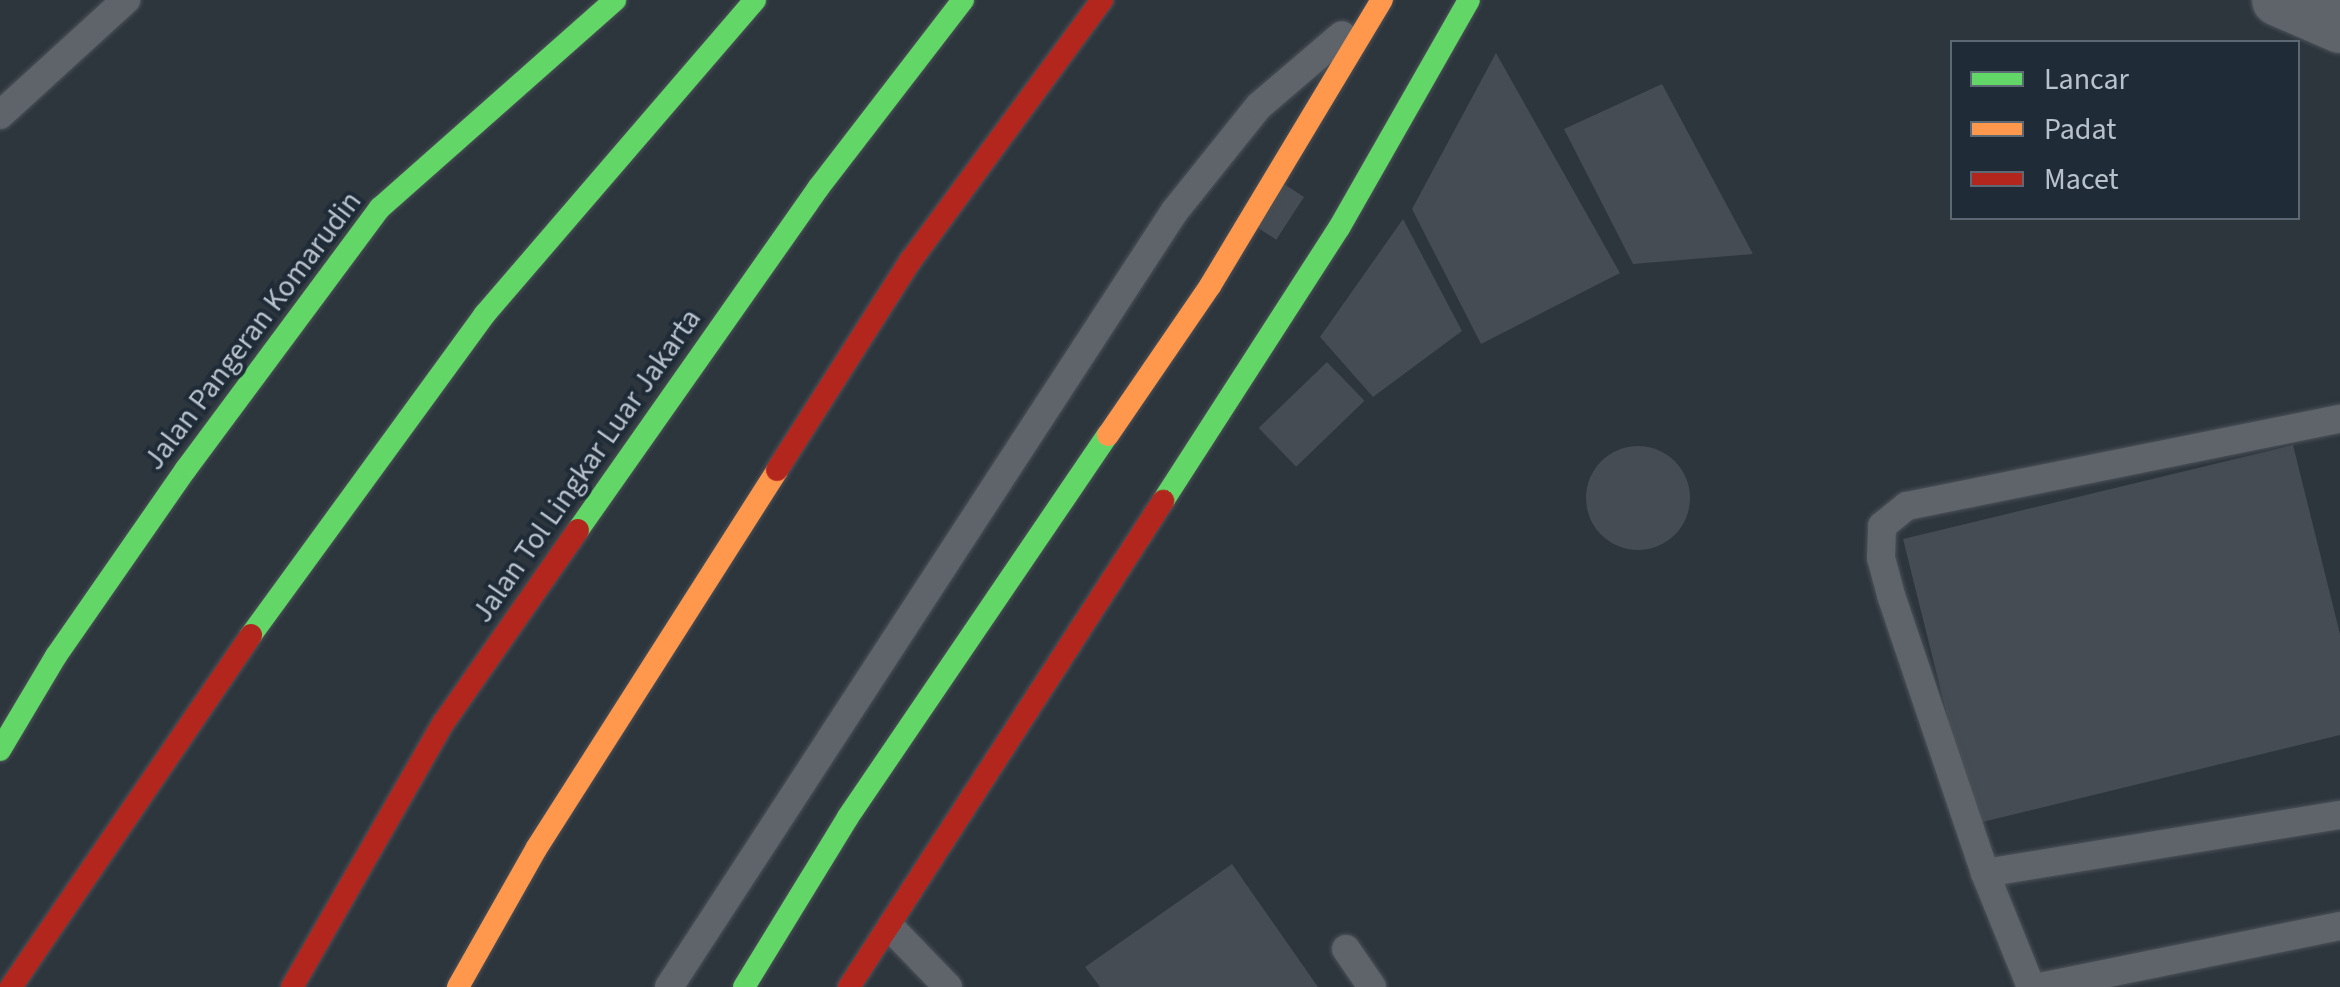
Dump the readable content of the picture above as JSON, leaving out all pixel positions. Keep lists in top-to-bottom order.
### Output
{
  "streets": {
    "main road": ["Jalan Pangeran Komarudin", "Jalan Tol Lingkar Luar Jakarta"]
  },
  "legend": ["Lancar", "Padat", "Macet"]
}
